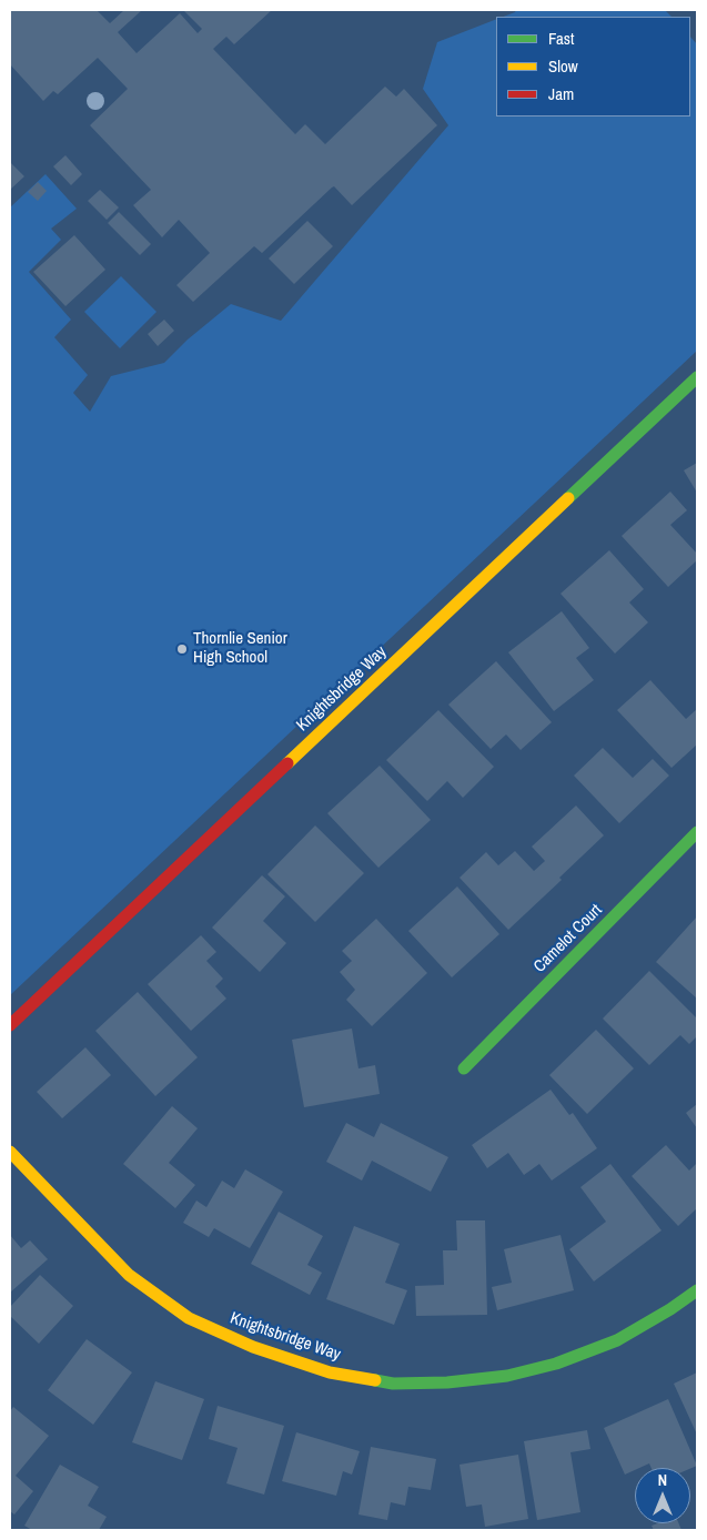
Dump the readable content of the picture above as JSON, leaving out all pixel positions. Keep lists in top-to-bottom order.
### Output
{
  "streets": {
    "street": ["Knightsbridge Way", "Camelot Court"]
  },
  "places": ["Thornlie Senior High School"],
  "legend": ["Fast", "Slow", "Jam"],
  "north": "top"
}
